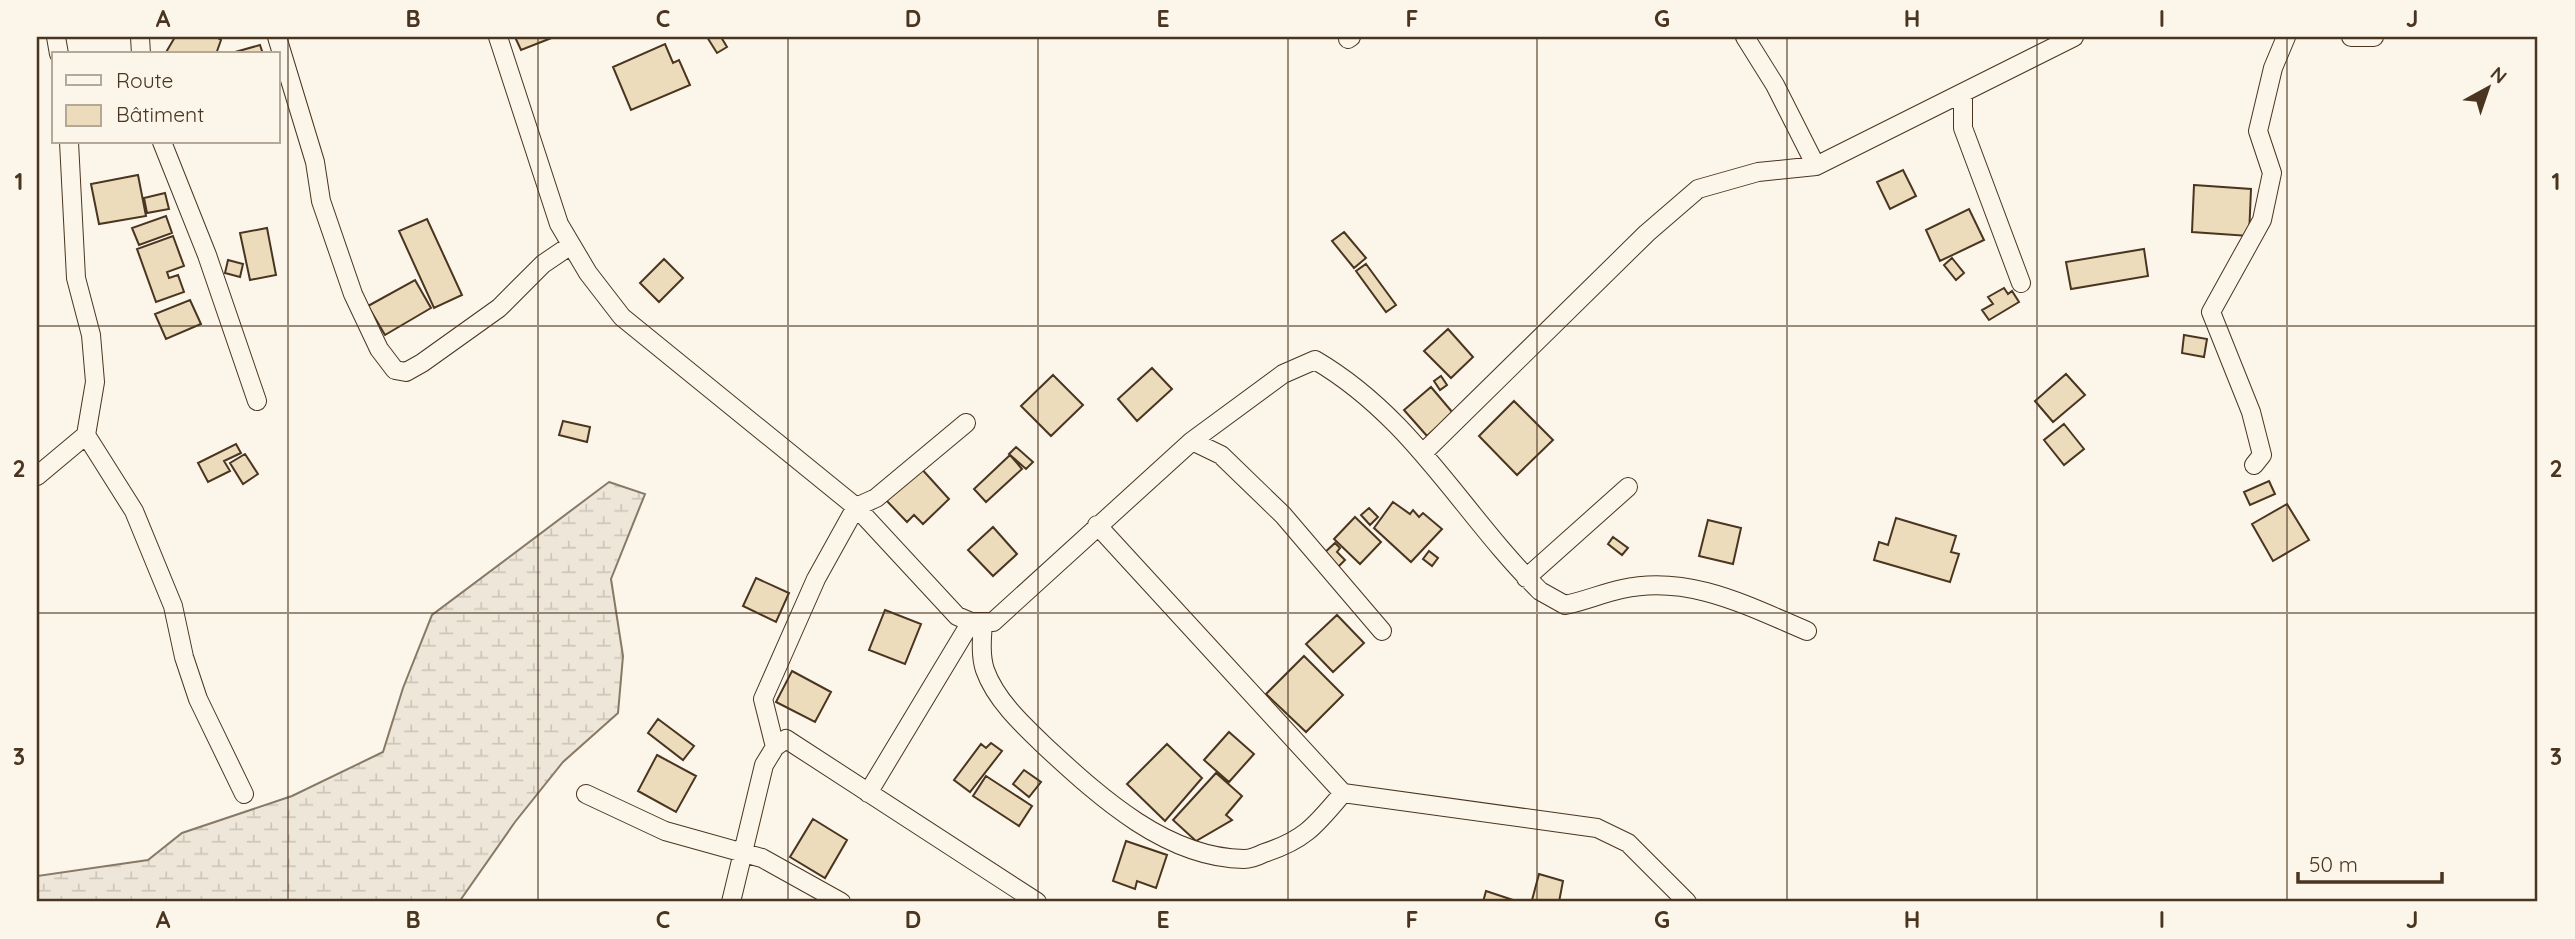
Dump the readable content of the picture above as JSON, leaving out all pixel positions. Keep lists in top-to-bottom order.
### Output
{
  "legend": ["Route", "Bâtiment"],
  "scale_bar": "50 m",
  "north": "top right",
  "grid": {
    "columns": [
      "A",
      "B",
      "C",
      "D",
      "E",
      "F",
      "G",
      "H",
      "I",
      "J"
    ],
    "rows": ["1", "2", "3"]
  }
}
